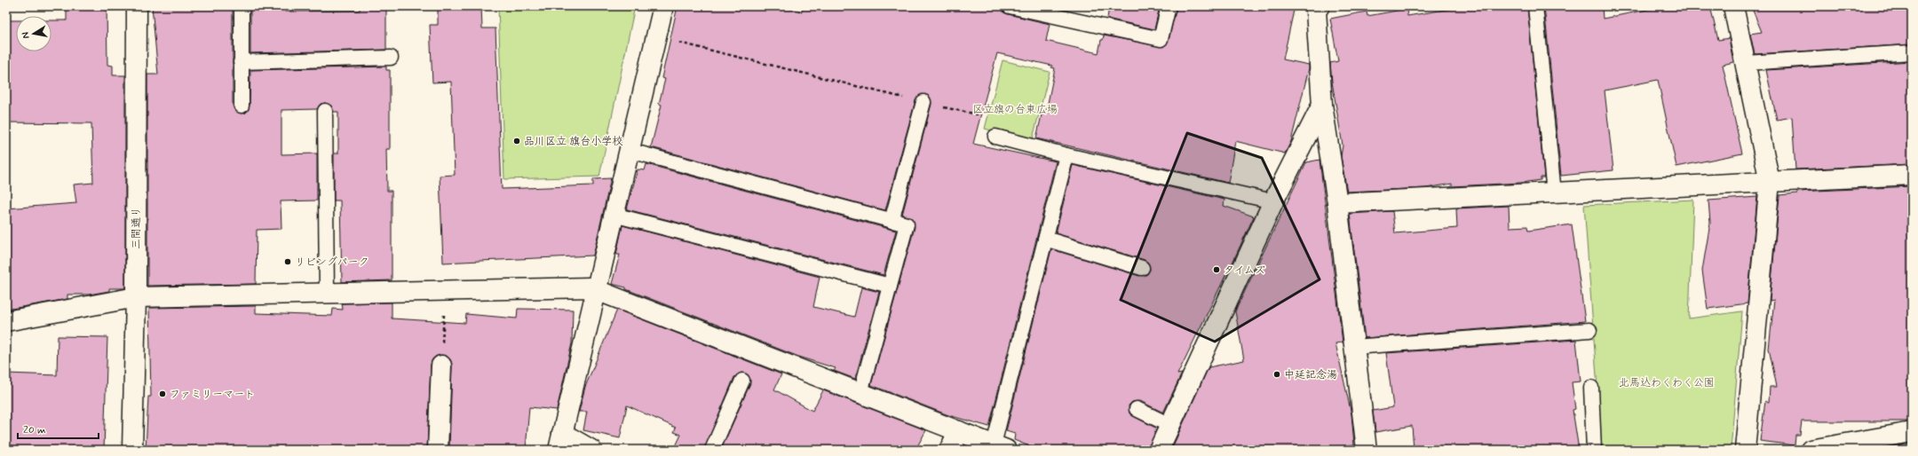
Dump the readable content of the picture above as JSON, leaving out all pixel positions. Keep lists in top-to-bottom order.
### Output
{
  "streets": {
    "street": ["三間通り"]
  },
  "parks": ["区立旗の台東広場", "北馬込わくわく公園"],
  "places": [
    "品川区立 旗台小学校",
    "リビングパーク",
    "タイムズ",
    "中延記念湯",
    "ファミリーマート"
  ],
  "scale_bar": "20 m",
  "north": "left"
}
